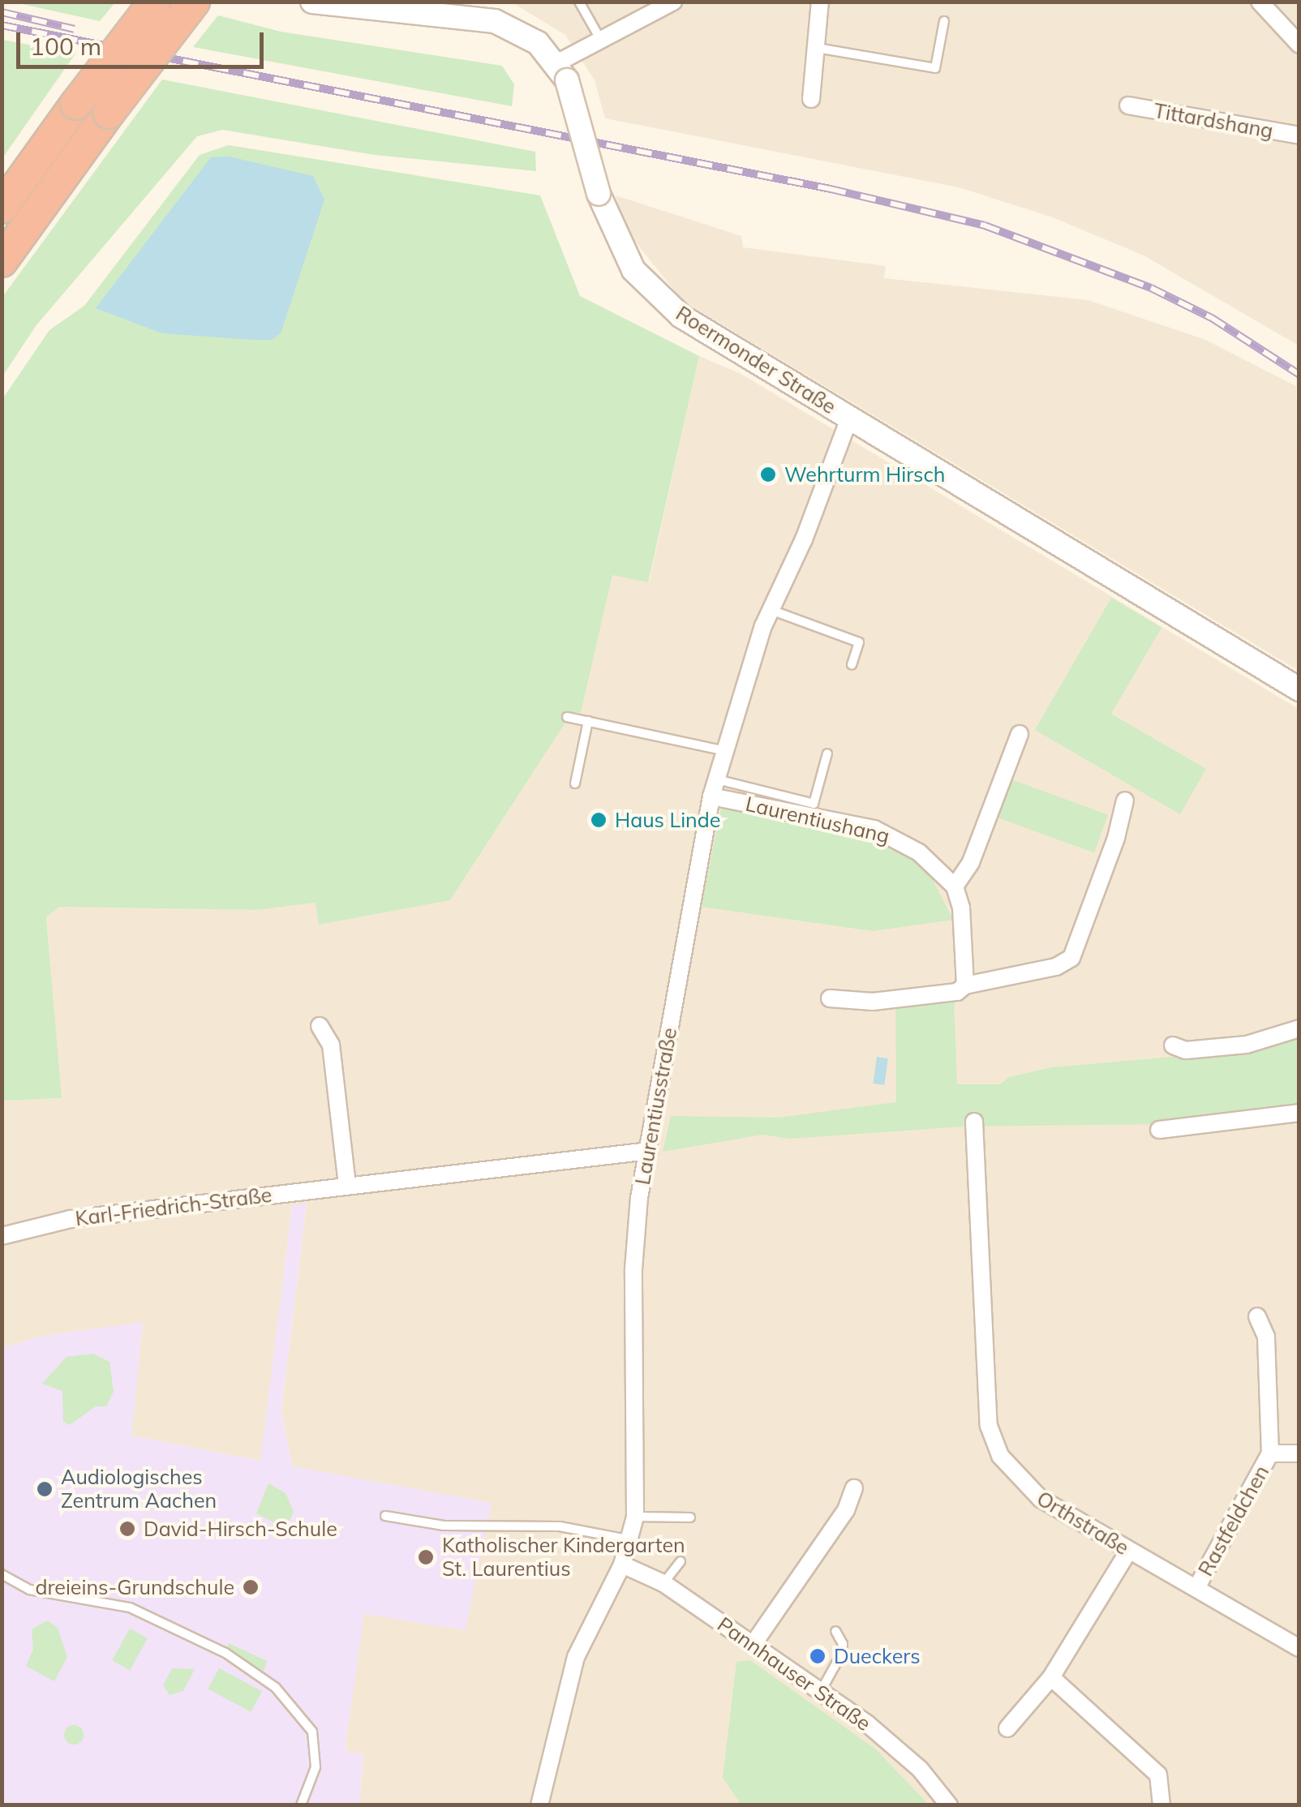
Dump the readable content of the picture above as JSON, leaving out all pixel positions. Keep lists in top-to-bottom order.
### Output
{
  "streets": {
    "main road": ["Roermonder Straße"],
    "street": [
      "Tittardshang",
      "Laurentiushang",
      "Laurentiusstraße",
      "Karl-Friedrich-Straße",
      "Rastfeldchen",
      "Orthstraße",
      "Pannhauser Straße"
    ]
  },
  "crossings": [
    ["Roermonder Straße", "Laurentiusstraße"],
    ["Laurentiushang", "Laurentiusstraße"],
    ["Laurentiusstraße", "Karl-Friedrich-Straße"],
    ["Laurentiusstraße", "Pannhauser Straße"],
    ["Rastfeldchen", "Orthstraße"]
  ],
  "places": [
    "Wehrturm Hirsch",
    "Haus Linde",
    "Audiologisches Zentrum Aachen",
    "David-Hirsch-Schule",
    "Katholischer Kindergarten St. Laurentius",
    "dreieins-Grundschule",
    "Dueckers"
  ],
  "scale_bar": "100 m"
}
